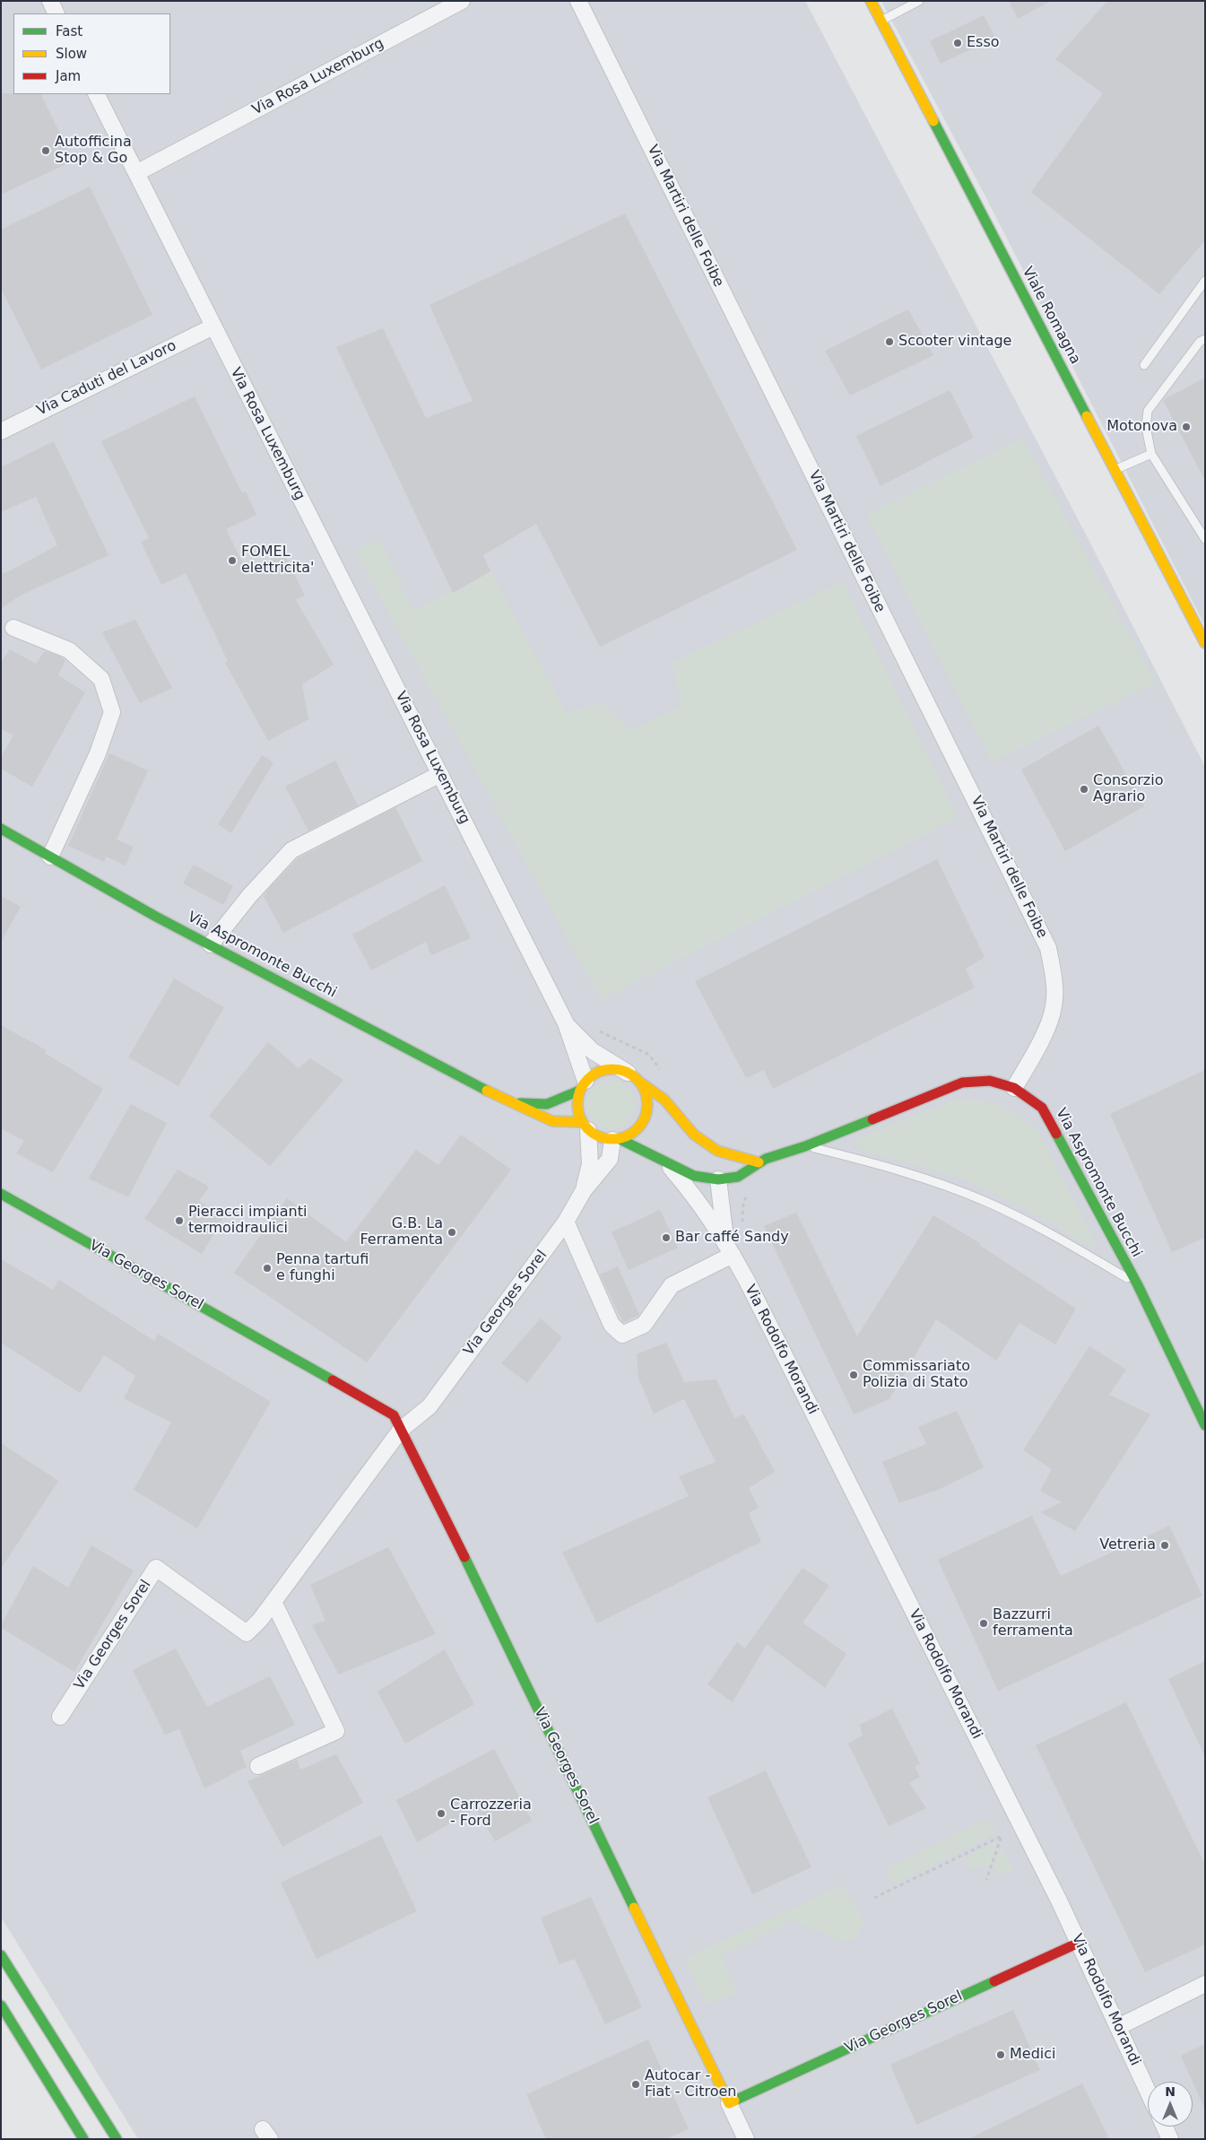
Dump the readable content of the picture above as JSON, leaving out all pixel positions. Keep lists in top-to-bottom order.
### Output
{
  "streets": {
    "main road": ["Viale Romagna", "Via Aspromonte Bucchi", "Via Georges Sorel"],
    "street": [
      "Via Rosa Luxemburg",
      "Via Martiri delle Foibe",
      "Via Caduti del Lavoro",
      "Via Rodolfo Morandi"
    ]
  },
  "crossings": [
    ["Via Rosa Luxemburg", "Via Caduti del Lavoro"],
    ["Via Rosa Luxemburg", "Via Aspromonte Bucchi"],
    ["Via Rosa Luxemburg", "Via Georges Sorel"],
    ["Via Martiri delle Foibe", "Via Aspromonte Bucchi"],
    ["Via Aspromonte Bucchi", "Via Georges Sorel"],
    ["Via Aspromonte Bucchi", "Via Rodolfo Morandi"],
    ["Via Georges Sorel", "Via Rodolfo Morandi"]
  ],
  "places": [
    "Esso",
    "Autofficina Stop & Go",
    "Scooter vintage",
    "Motonova",
    "FOMEL elettricita'",
    "Consorzio Agrario",
    "Pieracci impianti termoidraulici",
    "G.B. La Ferramenta",
    "Bar caffé Sandy",
    "Penna tartufi e funghi",
    "Commissariato Polizia di Stato",
    "Vetreria",
    "Bazzurri ferramenta",
    "Carrozzeria - Ford",
    "Medici",
    "Autocar - Fiat - Citroen"
  ],
  "legend": ["Fast", "Slow", "Jam"],
  "north": "top"
}
